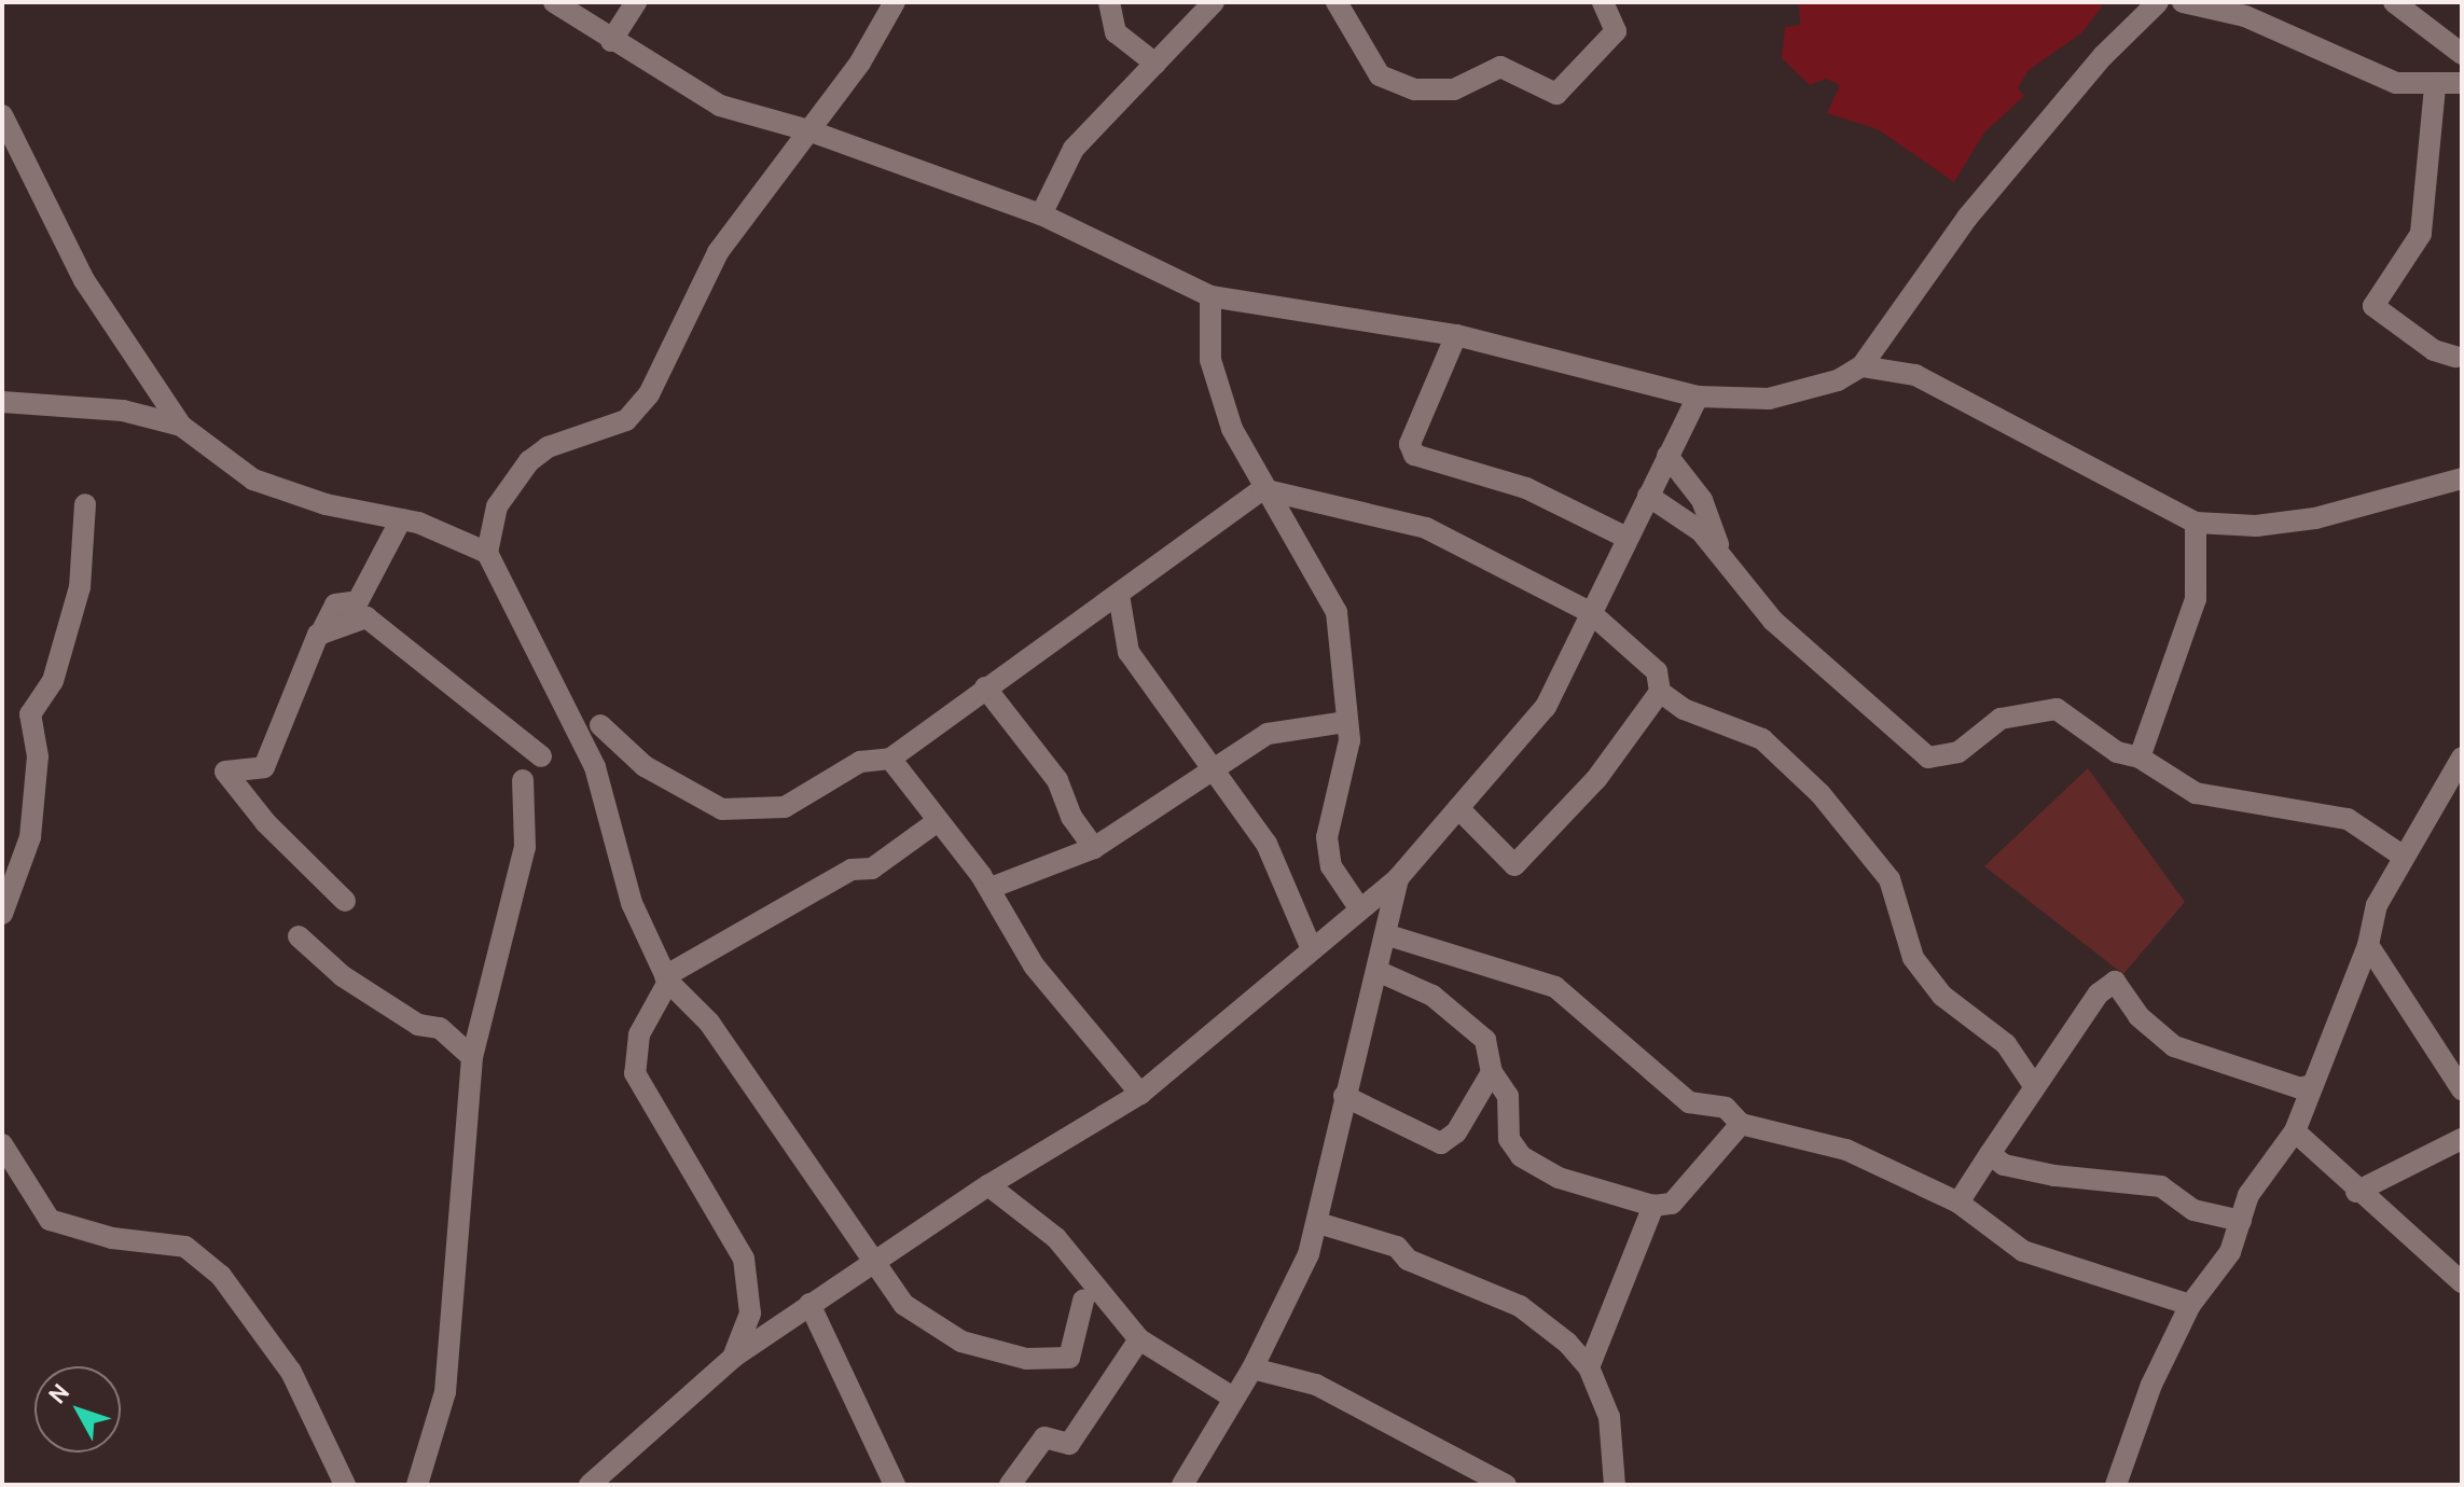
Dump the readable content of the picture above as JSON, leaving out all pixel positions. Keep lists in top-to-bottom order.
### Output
{
  "north": "top left"
}
